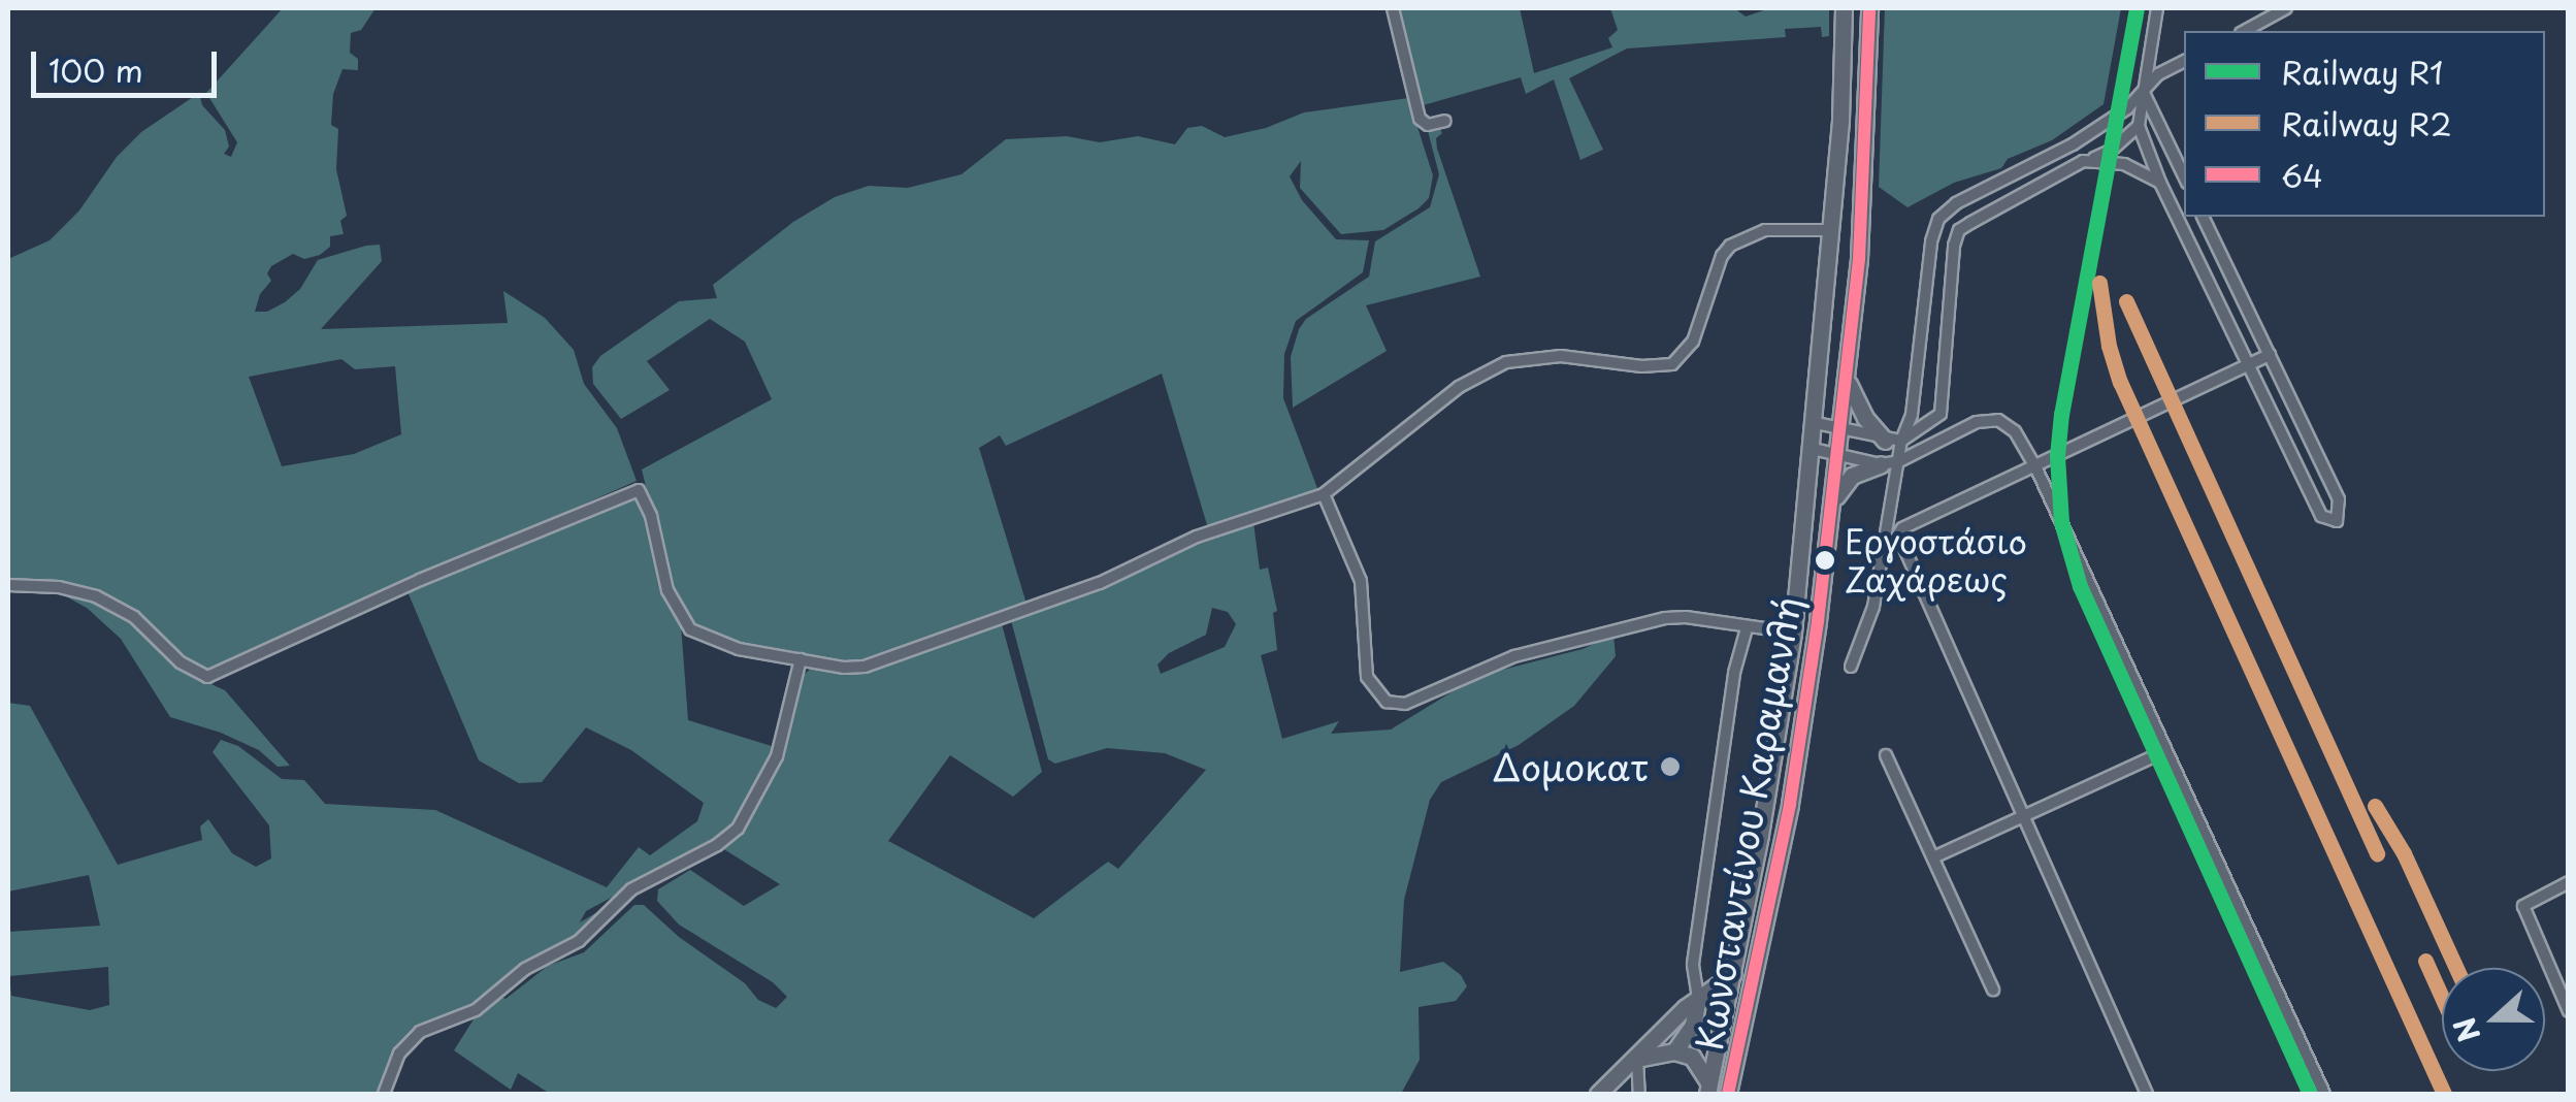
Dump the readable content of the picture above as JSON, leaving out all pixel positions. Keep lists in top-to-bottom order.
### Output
{
  "streets": {
    "main road": ["Κωνσταντίνου Καραμανλή"]
  },
  "places": ["Εργοστάσιο Ζαχάρεως", "Δομοκατ"],
  "lines": ["rail line R1", "transit line 64", "rail line R2"],
  "legend": ["Railway R1", "Railway R2", "64"],
  "scale_bar": "100 m",
  "north": "left"
}
